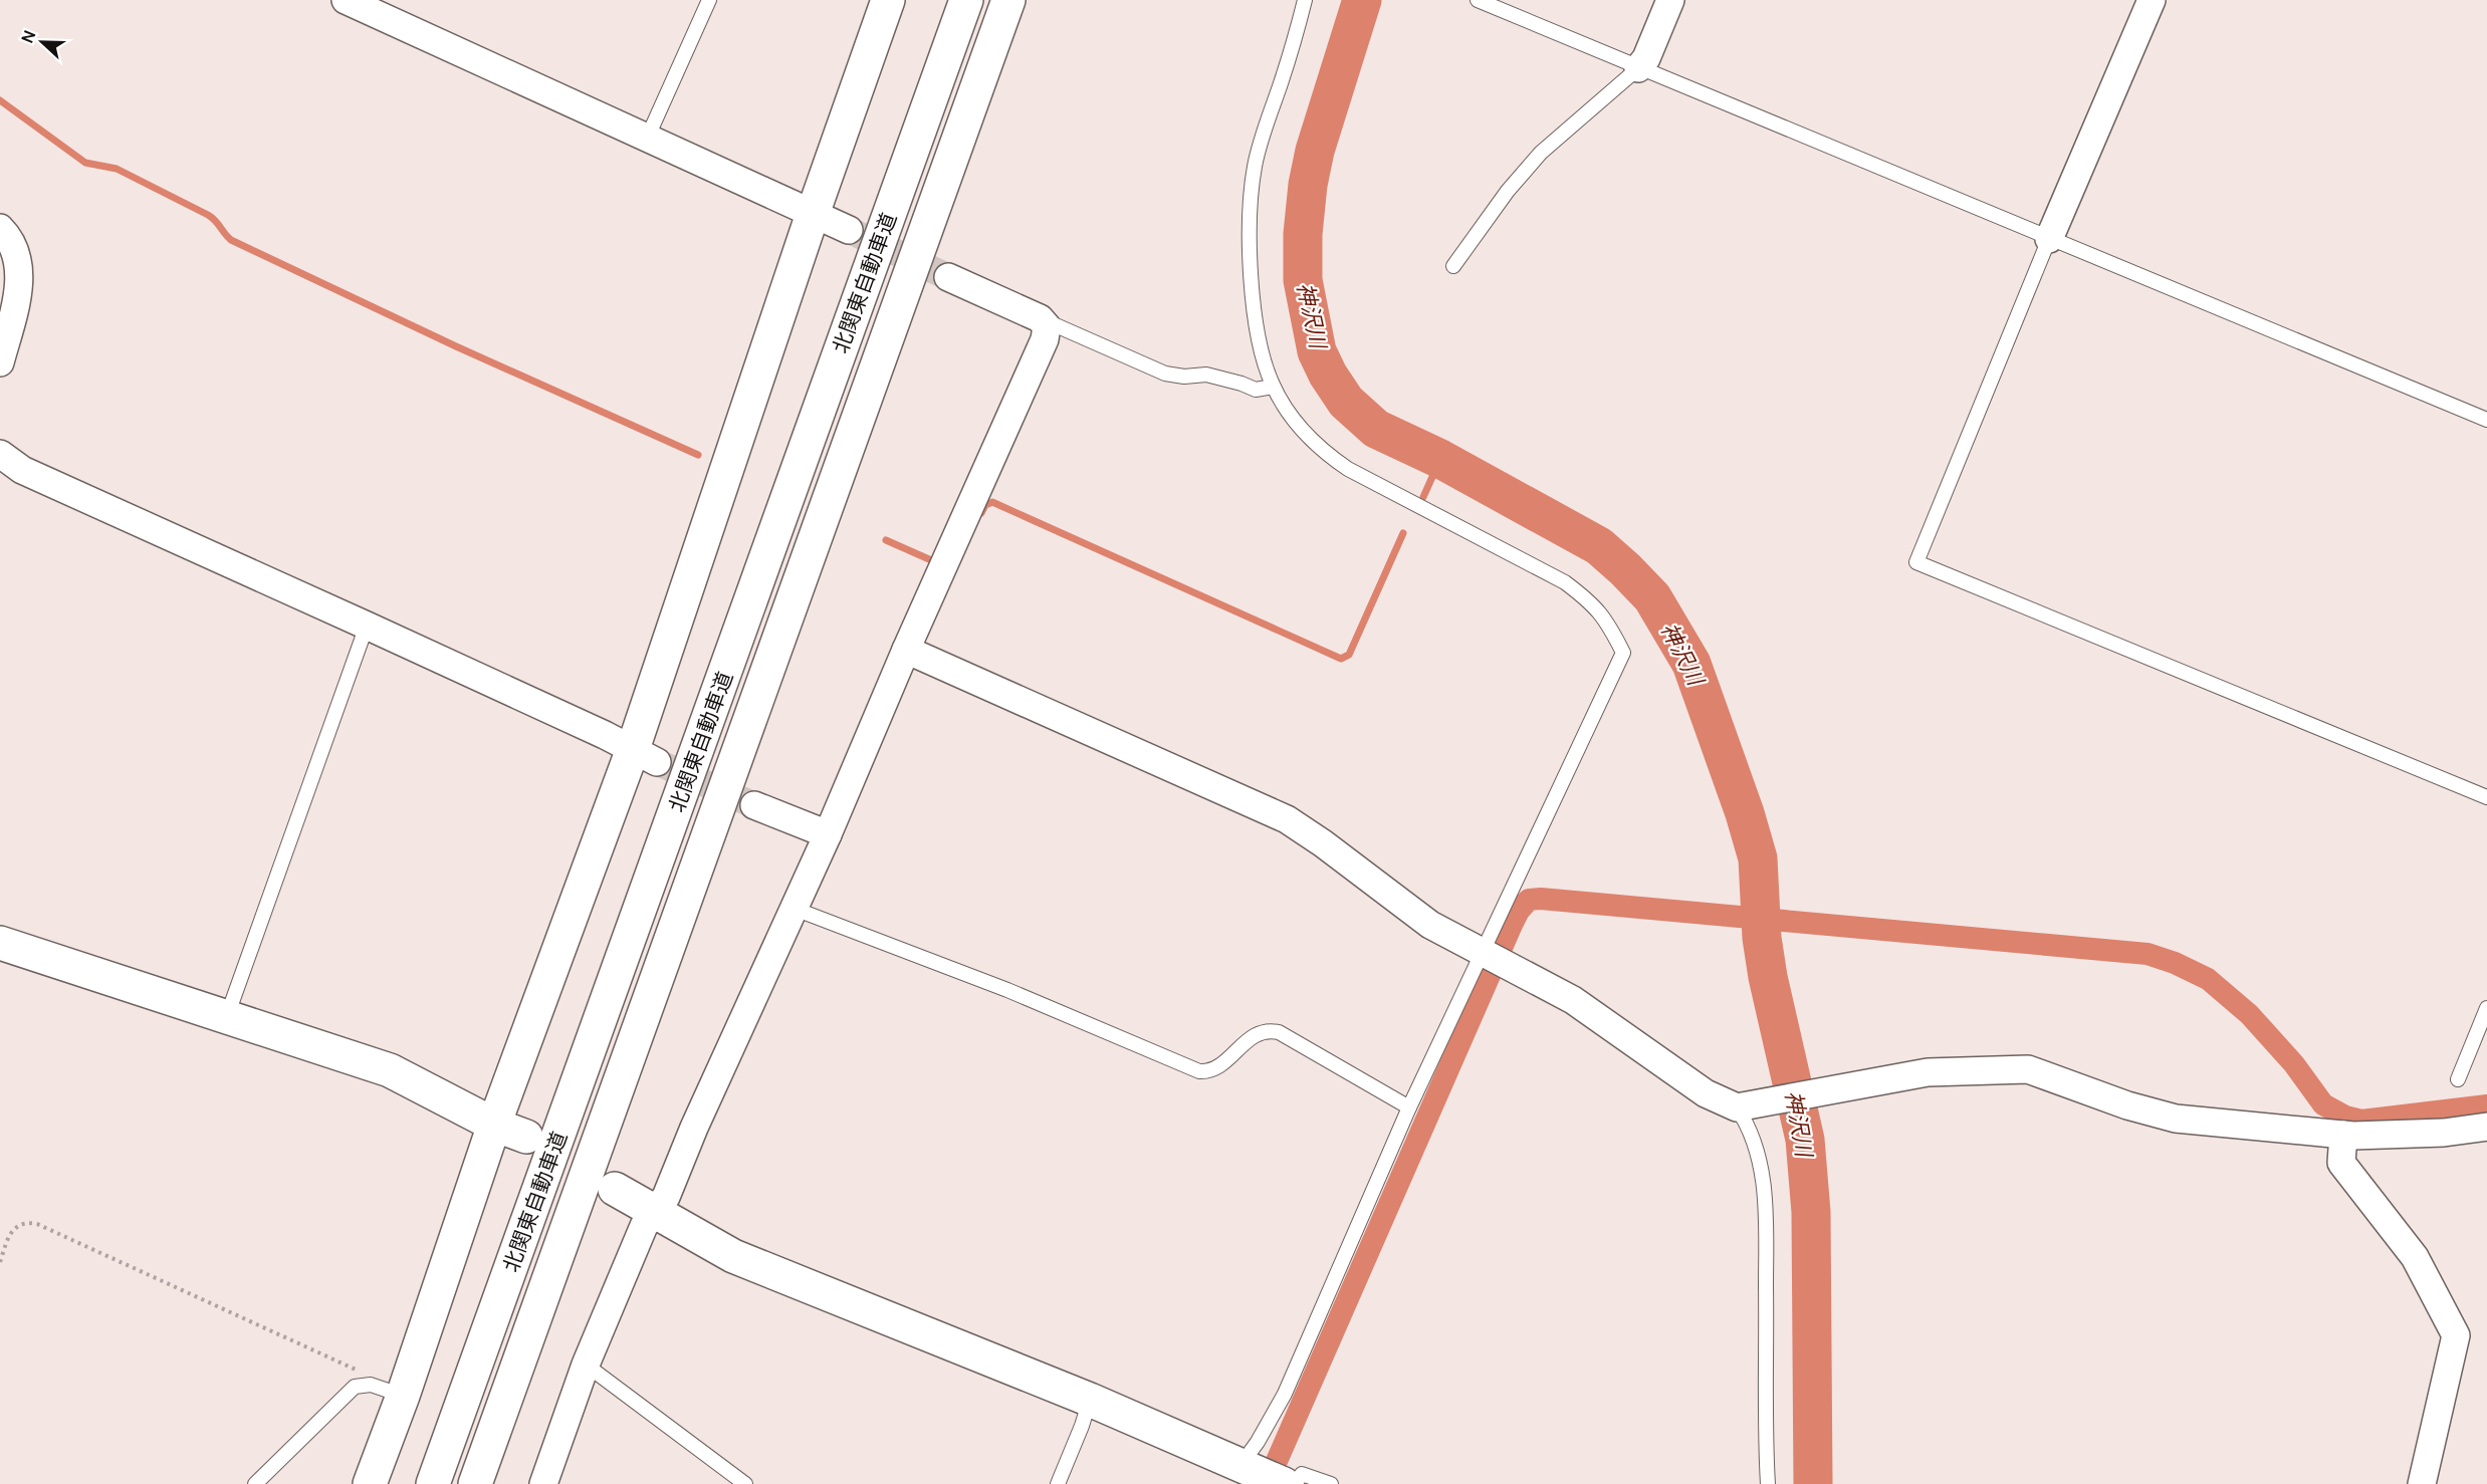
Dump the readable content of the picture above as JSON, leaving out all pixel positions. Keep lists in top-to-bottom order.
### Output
{
  "streets": {
    "main road": ["北関東自動車道"]
  },
  "water": ["神沢川"],
  "north": "left"
}
